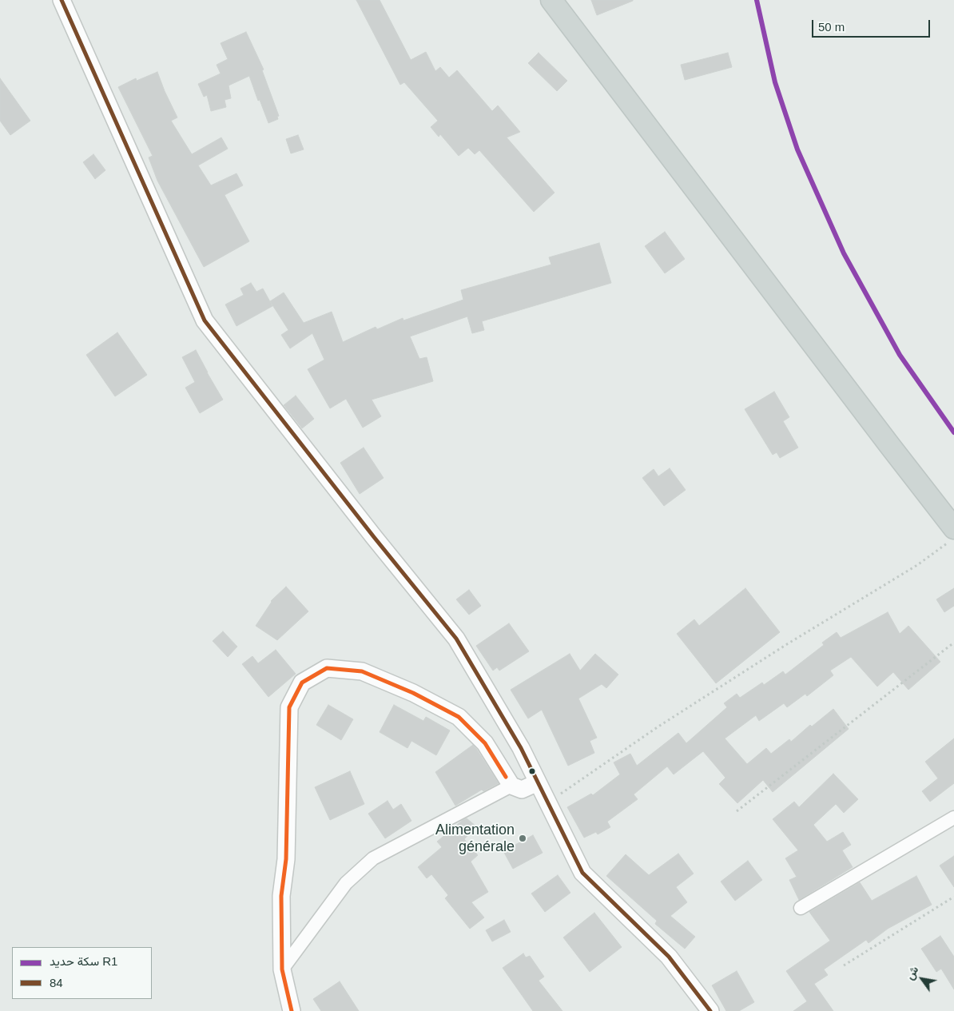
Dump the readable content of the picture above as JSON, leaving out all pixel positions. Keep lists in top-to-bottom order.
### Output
{
  "places": ["Alimentation générale"],
  "lines": ["rail line R1", "transit line 84"],
  "legend": ["سكة حديد R1", "84"],
  "scale_bar": "50 m",
  "north": "top left"
}
